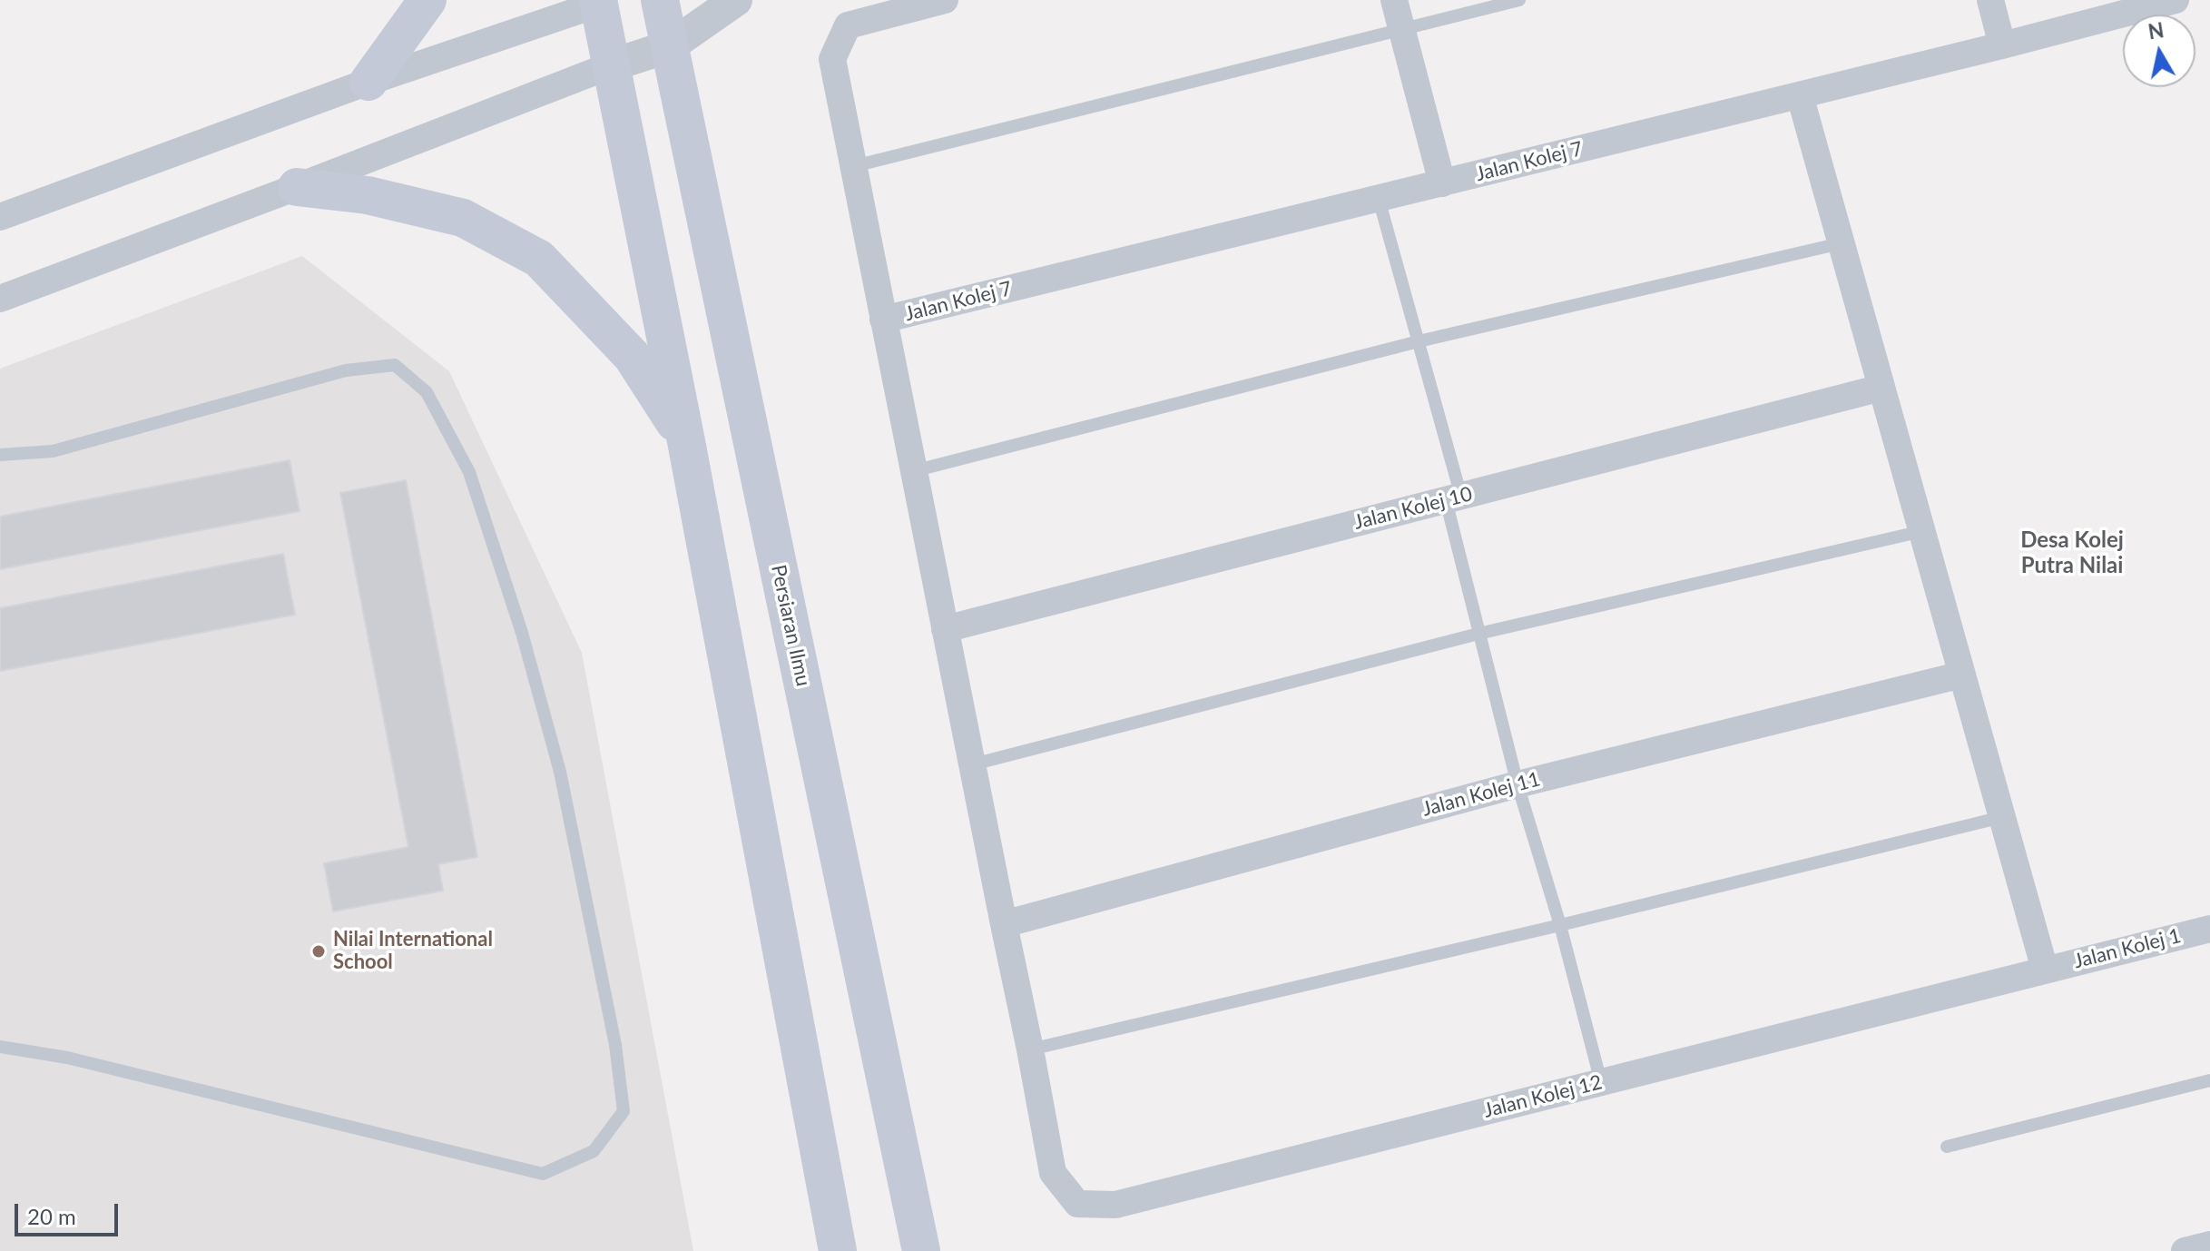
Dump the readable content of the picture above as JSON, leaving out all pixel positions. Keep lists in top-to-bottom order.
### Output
{
  "streets": {
    "main road": ["Persiaran Ilmu"],
    "street": [
      "Jalan Kolej 7",
      "Jalan Kolej 10",
      "Jalan Kolej 11",
      "Jalan Kolej 1",
      "Jalan Kolej 12"
    ]
  },
  "crossings": [
    ["Jalan Kolej 1", "Jalan Kolej 12"]
  ],
  "districts": ["Desa Kolej Putra Nilai"],
  "places": ["Nilai International School"],
  "scale_bar": "20 m",
  "north": "top"
}
